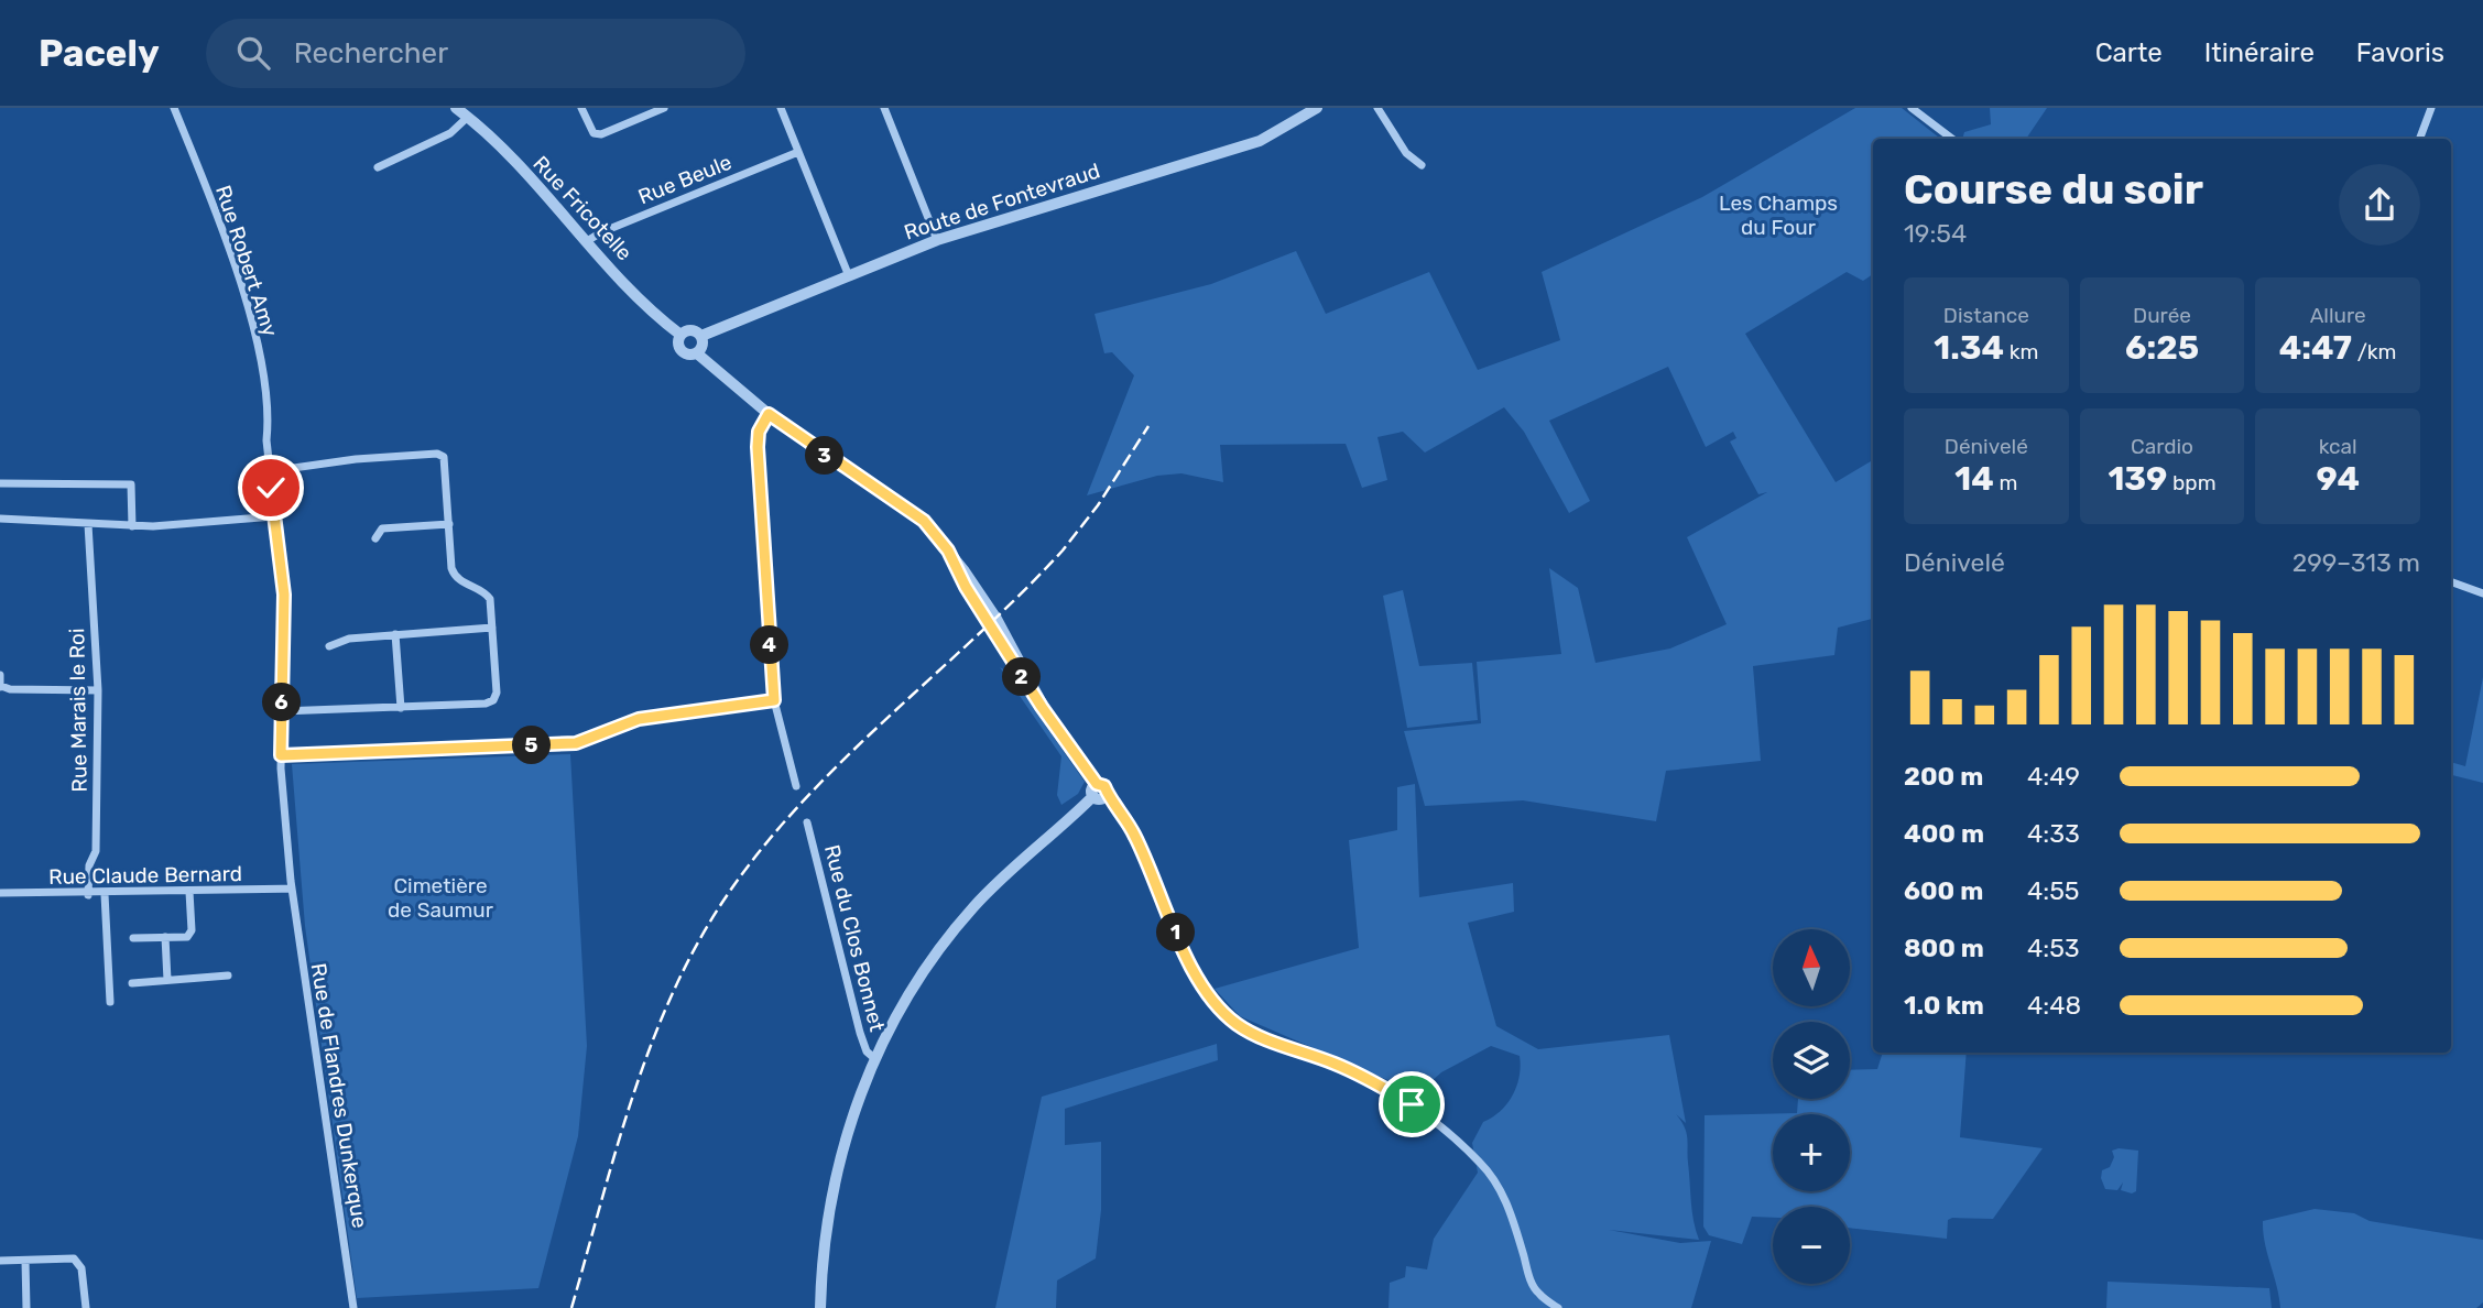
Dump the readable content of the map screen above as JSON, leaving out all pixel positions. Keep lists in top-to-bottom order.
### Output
{
  "streets": {
    "street": [
      "Rue Beule",
      "Route de Fontevraud",
      "Rue Fricotelle",
      "Rue Robert Amy",
      "Rue Marais le Roi",
      "Rue Claude Bernard",
      "Rue du Clos Bonnet",
      "Rue de Flandres Dunkerque"
    ]
  },
  "crossings": [
    ["Rue Beule", "Rue Fricotelle"],
    ["Route de Fontevraud", "Rue Fricotelle"],
    ["Rue Robert Amy", "Rue Claude Bernard"],
    ["Rue Robert Amy", "Rue de Flandres Dunkerque"],
    ["Rue Marais le Roi", "Rue Claude Bernard"],
    ["Rue Claude Bernard", "Rue de Flandres Dunkerque"]
  ],
  "parks": ["Les Champs du Four", "Cimetière de Saumur"],
  "north": "top",
  "page": {
    "header": "Pacely",
    "search": "Rechercher",
    "nav": ["Carte", "Itinéraire", "Favoris"],
    "heading": ["Course du soir", "19:54"],
    "stats": [
      ["Distance", "1.34 km"],
      ["Durée", "6:25"],
      ["Allure", "4:47 /km"],
      ["Dénivelé", "14 m"],
      ["Cardio", "139 bpm"],
      ["kcal", "94"]
    ],
    "pins": [
      "3",
      "4",
      "2",
      "6",
      "5",
      "1"
    ],
    "chart": ["Dénivelé", "299–313 m"],
    "list": [
      {
        "name": "200 m",
        "note": "4:49"
      },
      {
        "name": "400 m",
        "note": "4:33"
      },
      {
        "name": "600 m",
        "note": "4:55"
      },
      {
        "name": "800 m",
        "note": "4:53"
      },
      {
        "name": "1.0 km",
        "note": "4:48"
      }
    ],
    "map_buttons": ["+", "−"]
  }
}
